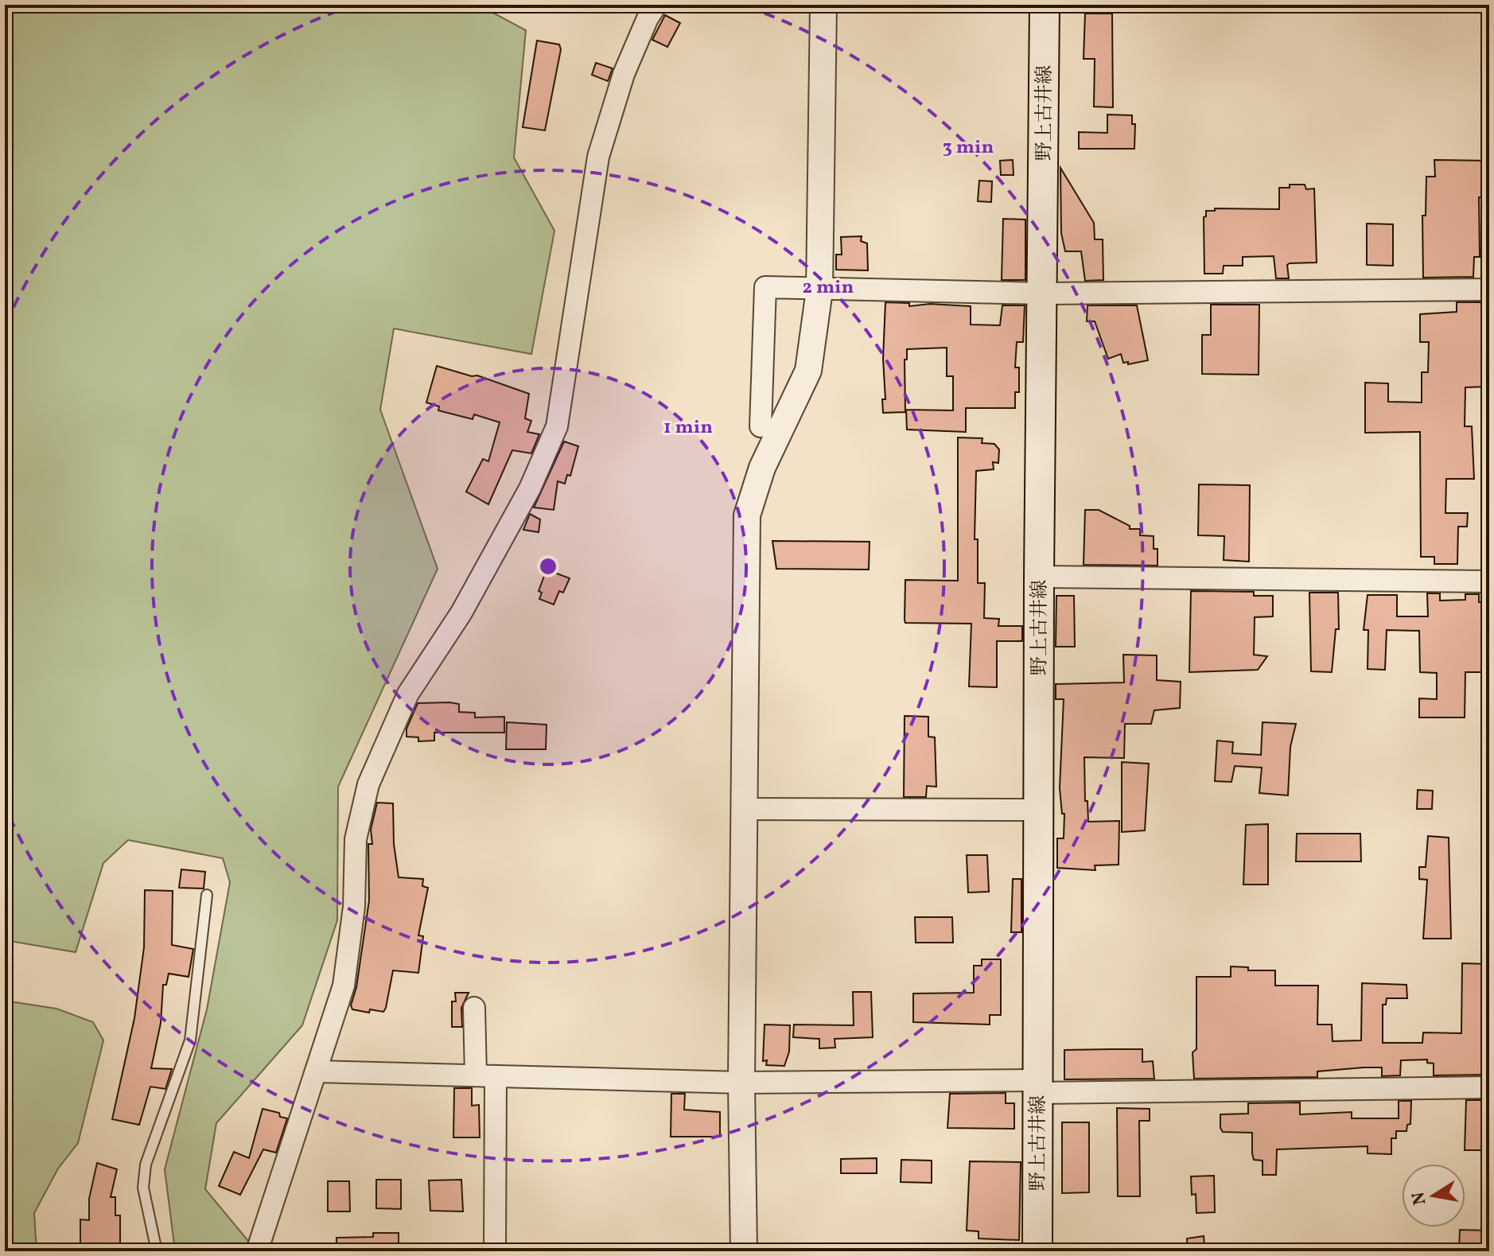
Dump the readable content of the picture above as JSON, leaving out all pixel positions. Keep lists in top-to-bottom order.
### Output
{
  "streets": {
    "main road": ["野上古井線"]
  },
  "north": "left",
  "rings": ["3 min", "2 min", "1 min"]
}
